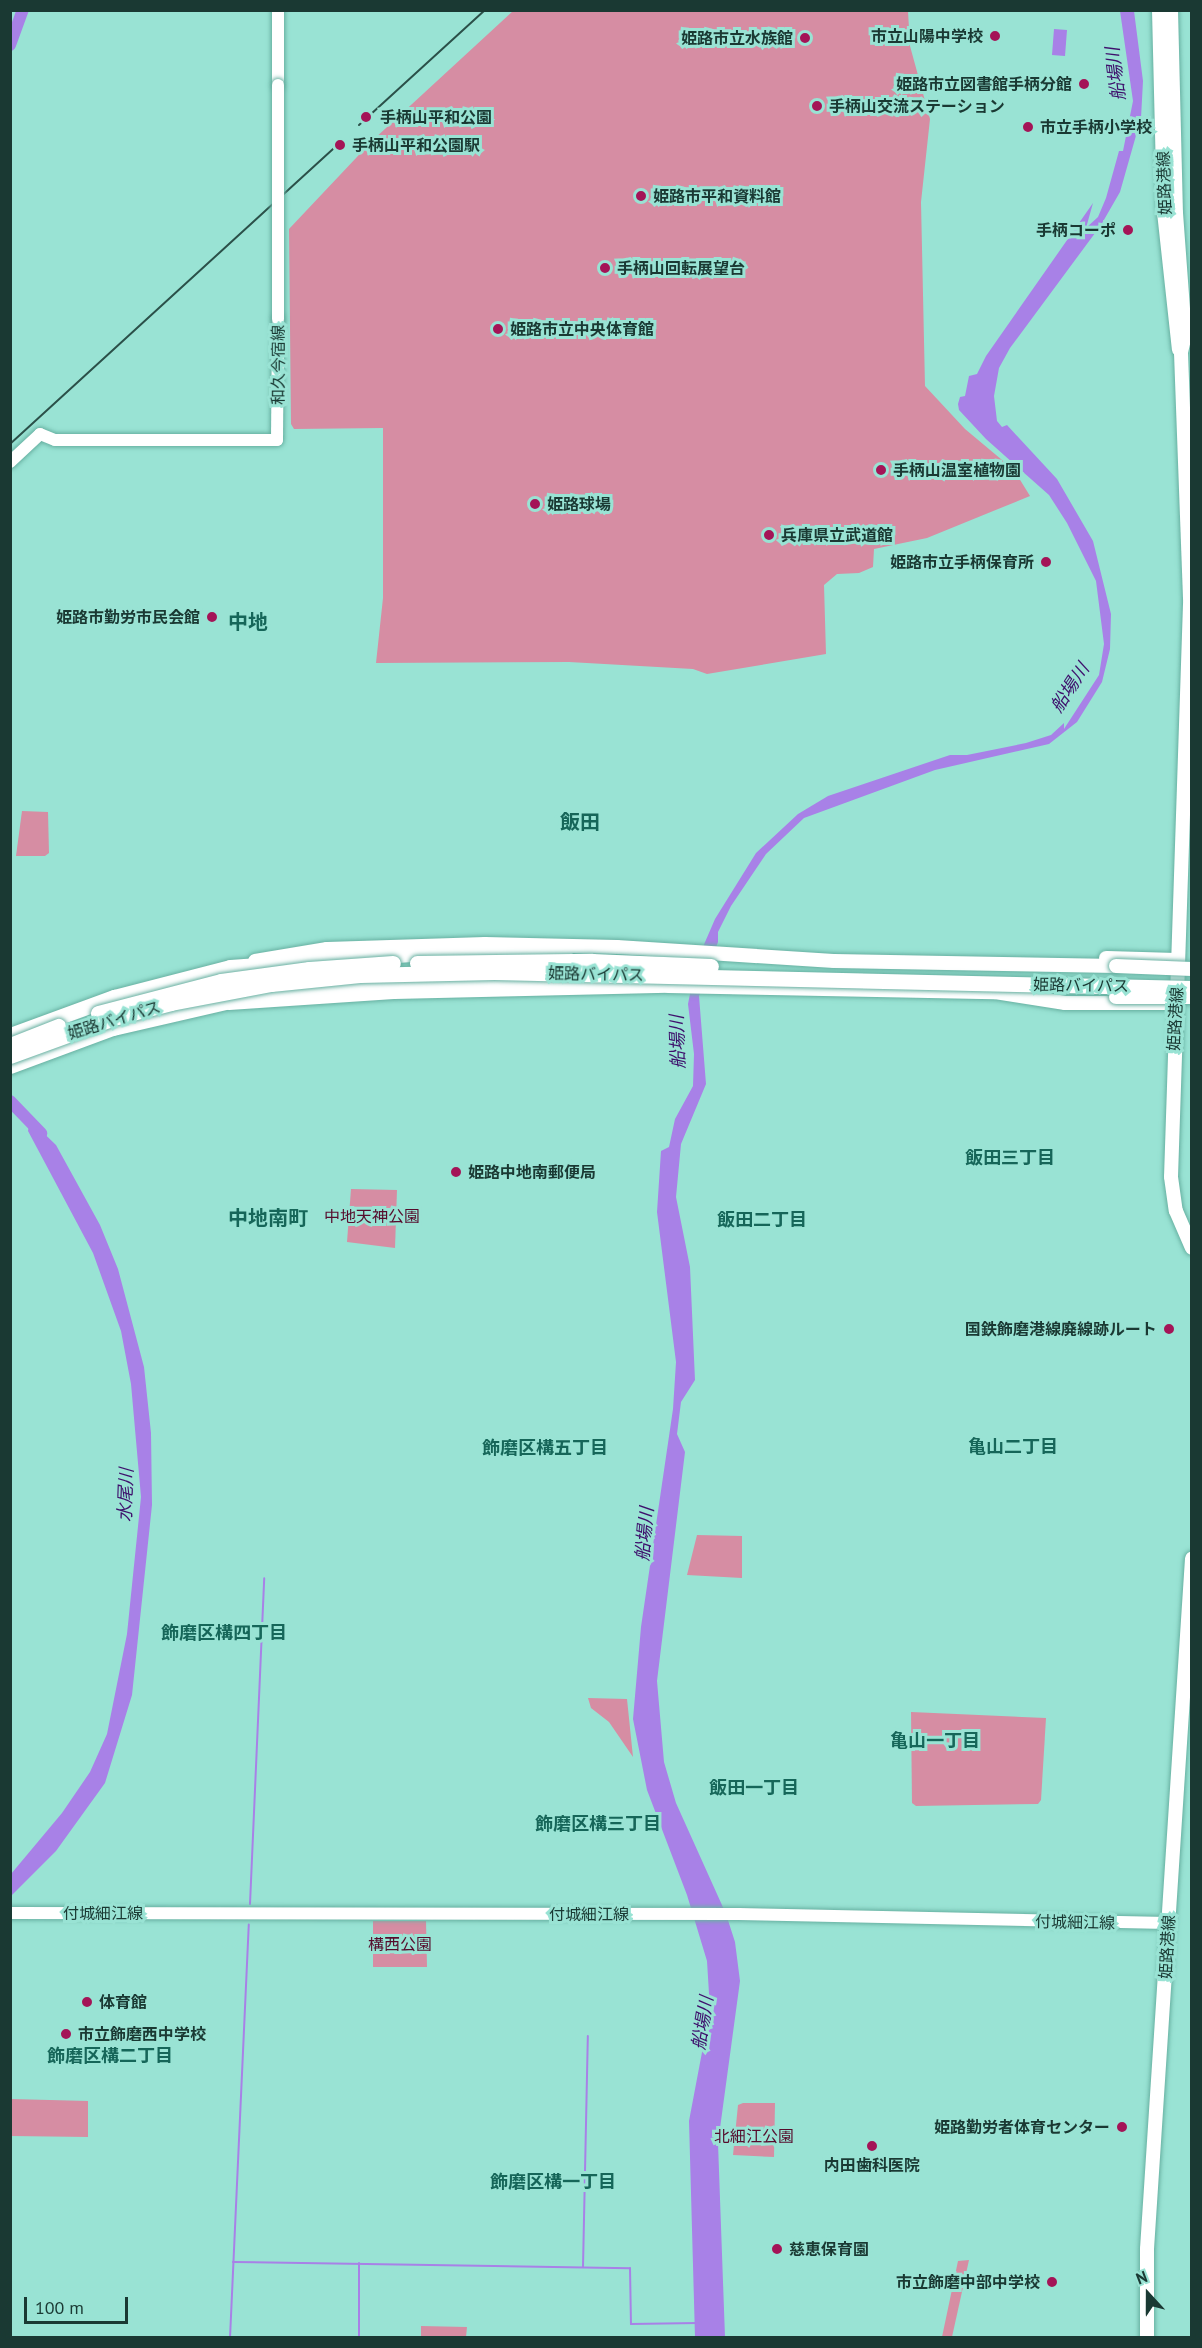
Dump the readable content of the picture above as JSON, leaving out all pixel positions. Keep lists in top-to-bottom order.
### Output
{
  "streets": {
    "highway": ["姫路バイパス"],
    "main road": ["姫路港線", "和久今宿線", "付城細江線"]
  },
  "crossings": [
    ["姫路港線", "付城細江線"]
  ],
  "districts": [
    "中地",
    "飯田",
    "飯田三丁目",
    "中地南町",
    "飯田二丁目",
    "亀山二丁目",
    "飾磨区構五丁目",
    "飾磨区構四丁目",
    "亀山一丁目",
    "飯田一丁目",
    "飾磨区構三丁目",
    "飾磨区構二丁目",
    "飾磨区構一丁目"
  ],
  "water": ["船場川", "水尾川"],
  "parks": ["中地天神公園", "構西公園", "北細江公園"],
  "places": [
    "市立山陽中学校",
    "姫路市立水族館",
    "姫路市立図書館手柄分館",
    "手柄山交流ステーション",
    "手柄山平和公園",
    "市立手柄小学校",
    "手柄山平和公園駅",
    "姫路市平和資料館",
    "手柄コーポ",
    "手柄山回転展望台",
    "姫路市立中央体育館",
    "手柄山温室植物園",
    "姫路球場",
    "兵庫県立武道館",
    "姫路市立手柄保育所",
    "姫路市勤労市民会館",
    "姫路中地南郵便局",
    "国鉄飾磨港線廃線跡ルート",
    "体育館",
    "市立飾磨西中学校",
    "姫路勤労者体育センター",
    "内田歯科医院",
    "慈恵保育園",
    "市立飾磨中部中学校"
  ],
  "scale_bar": "100 m",
  "north": "top"
}
